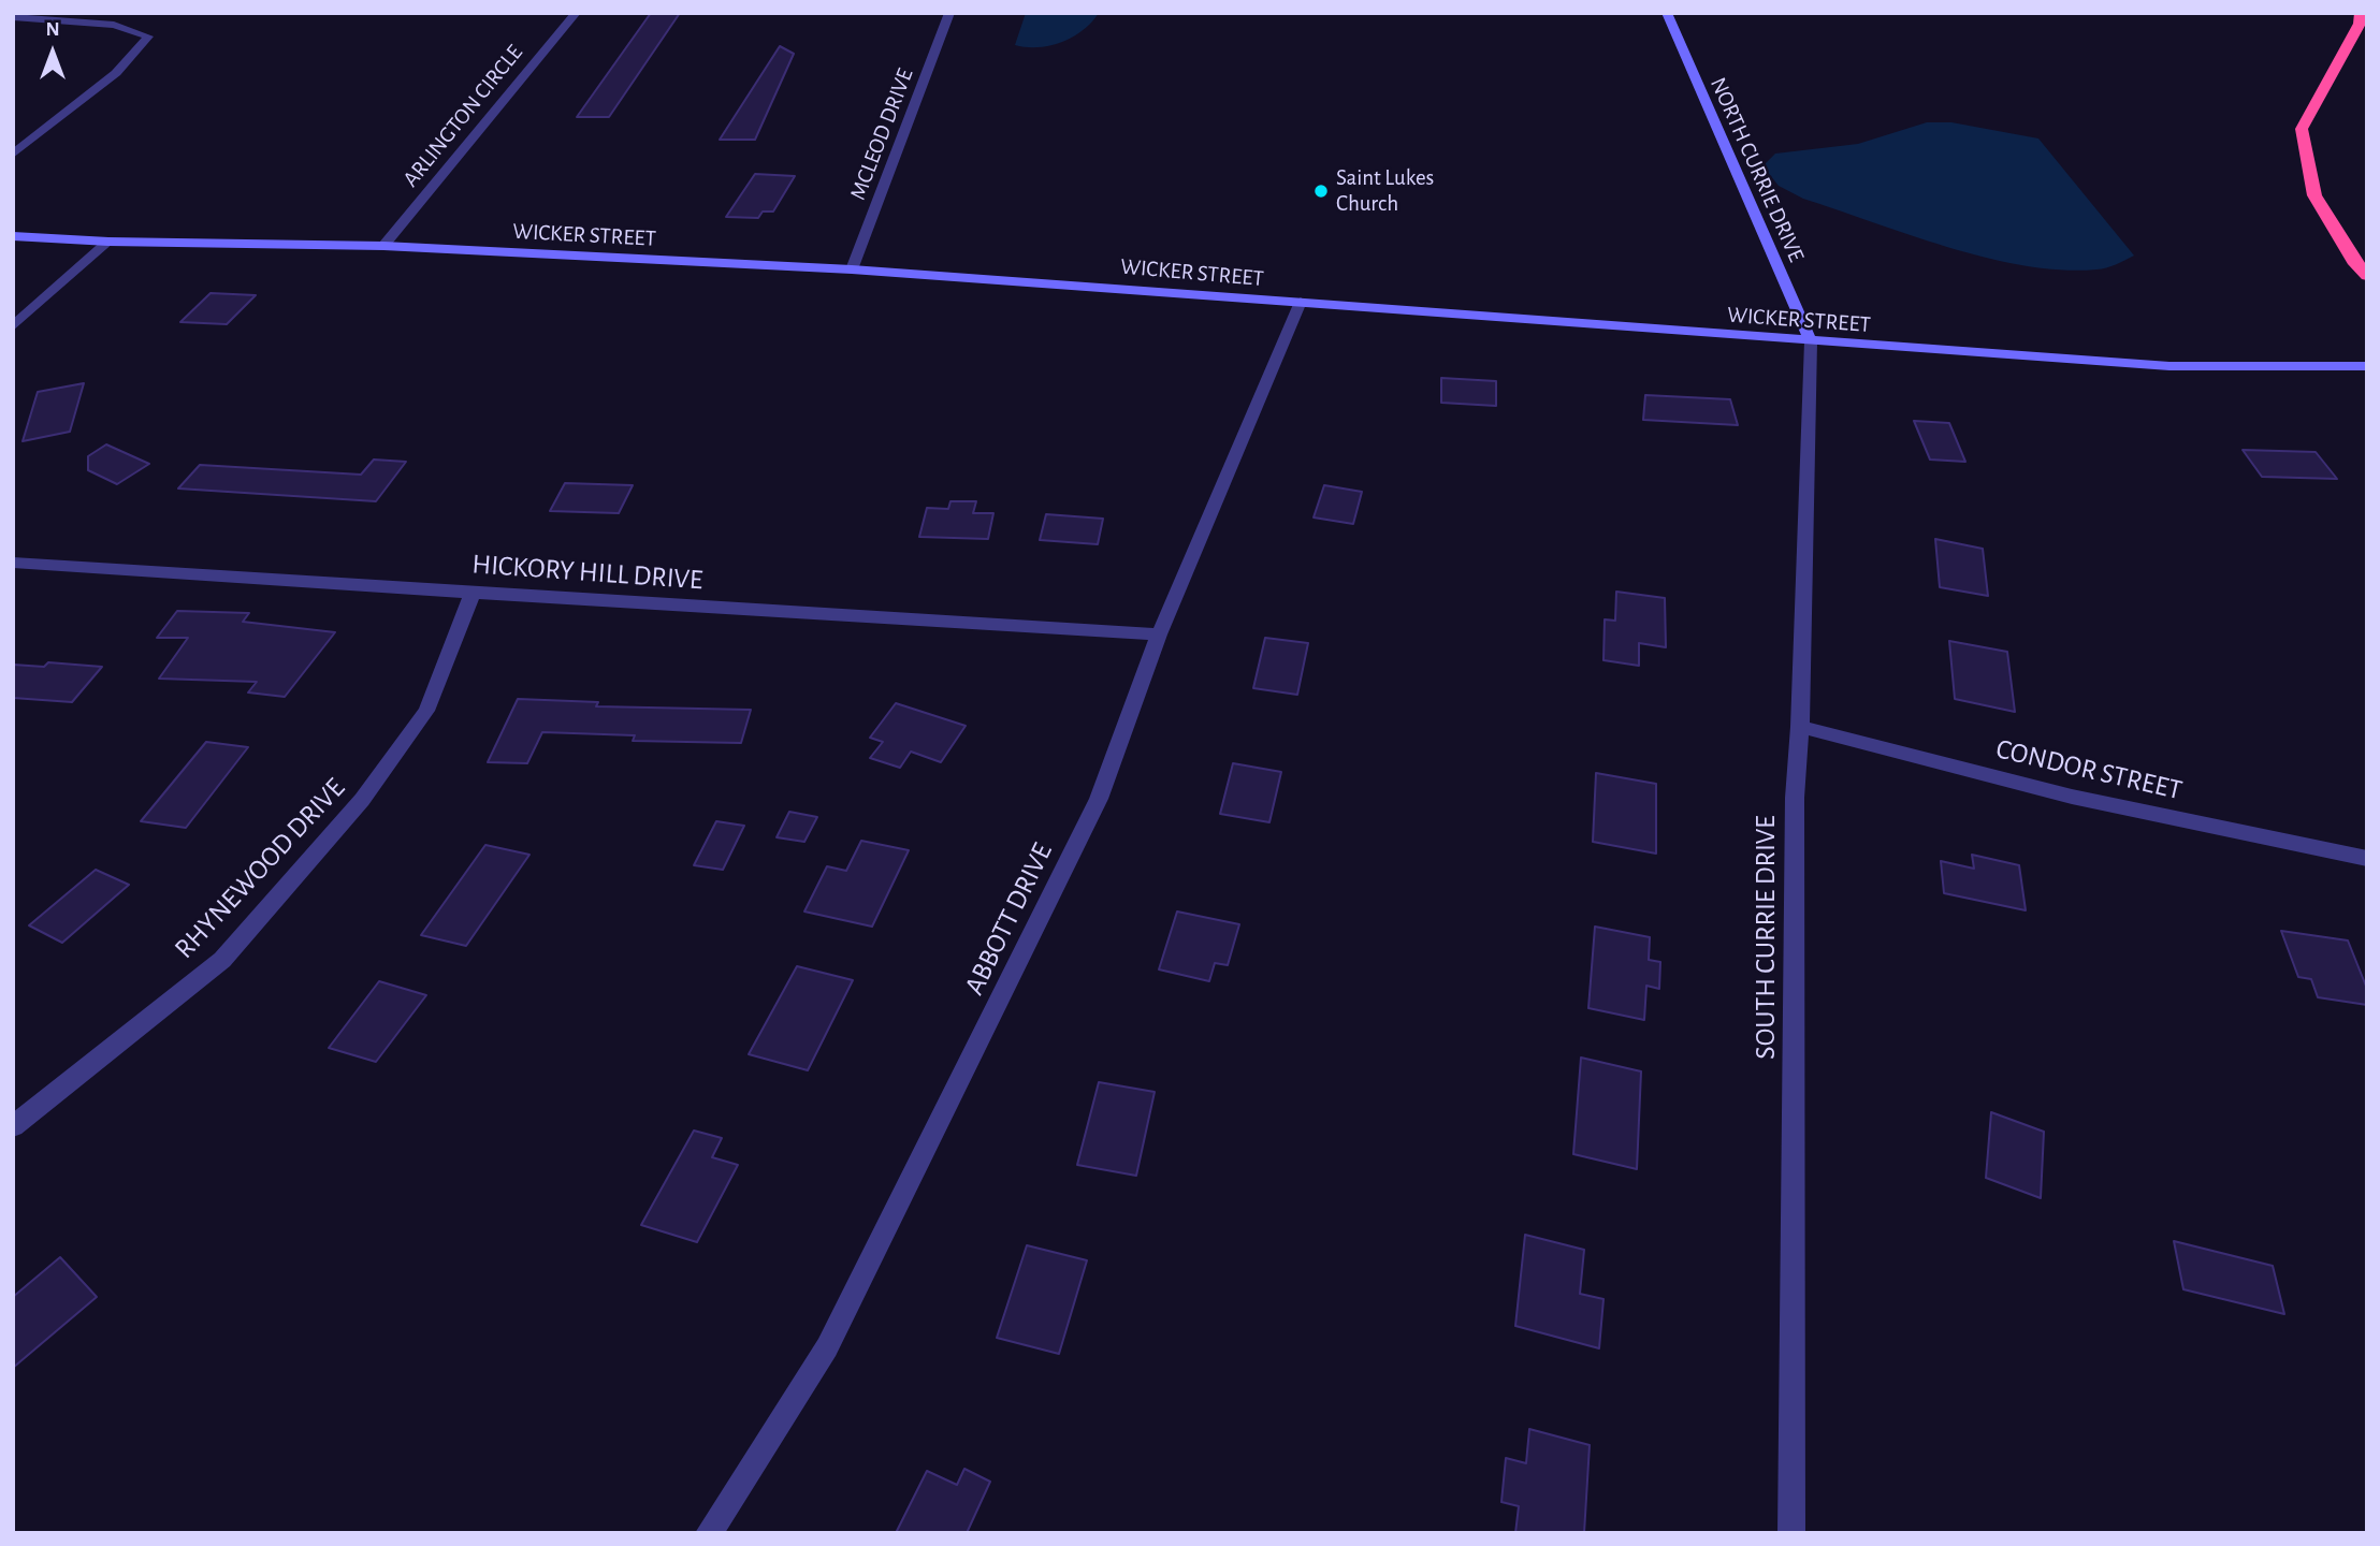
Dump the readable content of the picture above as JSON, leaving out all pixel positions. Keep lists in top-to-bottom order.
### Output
{
  "streets": {
    "main road": ["NORTH CURRIE DRIVE", "WICKER STREET"],
    "street": [
      "ARLINGTON CIRCLE",
      "MCLEOD DRIVE",
      "HICKORY HILL DRIVE",
      "CONDOR STREET",
      "RHYNEWOOD DRIVE",
      "ABBOTT DRIVE",
      "SOUTH CURRIE DRIVE"
    ]
  },
  "crossings": [
    ["ARLINGTON CIRCLE", "WICKER STREET"],
    ["MCLEOD DRIVE", "WICKER STREET"],
    ["NORTH CURRIE DRIVE", "WICKER STREET"],
    ["NORTH CURRIE DRIVE", "SOUTH CURRIE DRIVE"],
    ["WICKER STREET", "ABBOTT DRIVE"],
    ["WICKER STREET", "SOUTH CURRIE DRIVE"],
    ["HICKORY HILL DRIVE", "RHYNEWOOD DRIVE"],
    ["HICKORY HILL DRIVE", "ABBOTT DRIVE"],
    ["CONDOR STREET", "SOUTH CURRIE DRIVE"]
  ],
  "places": ["Saint Lukes Church"],
  "north": "top"
}
